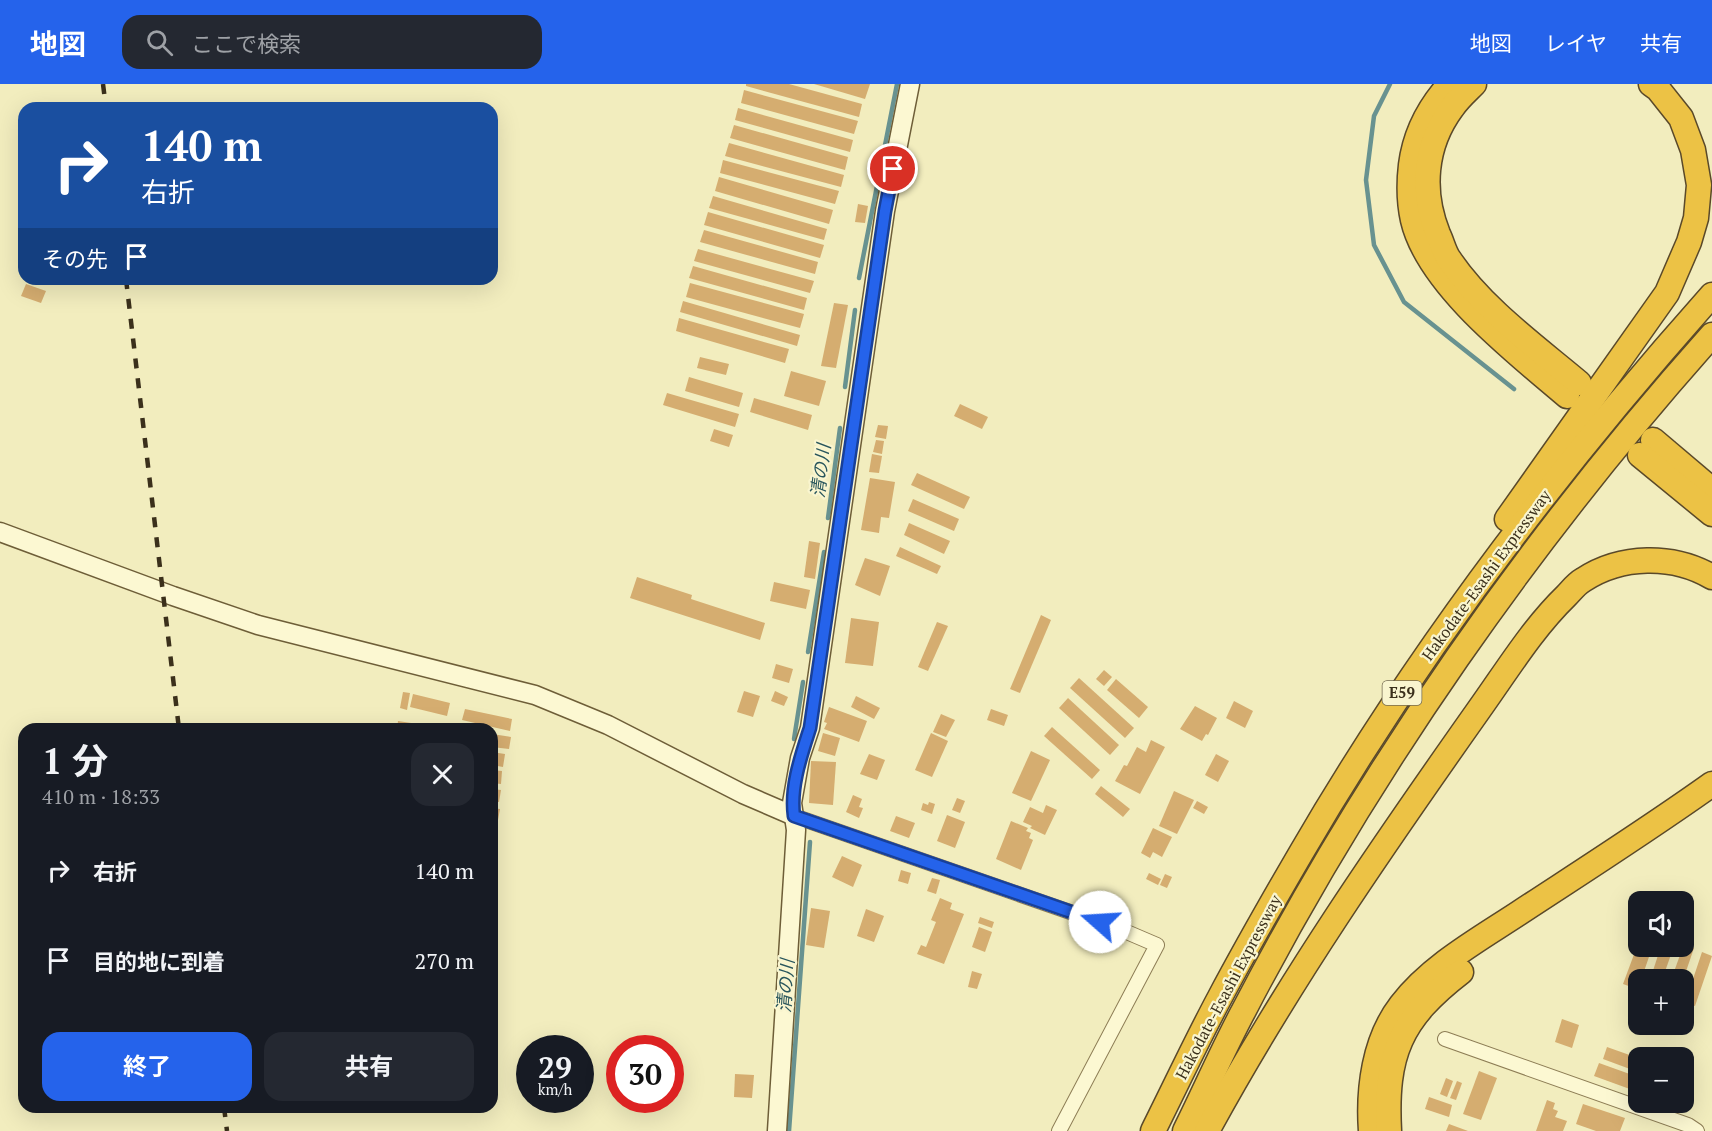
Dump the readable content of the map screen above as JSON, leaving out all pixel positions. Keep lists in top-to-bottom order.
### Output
{
  "streets": {
    "highway": ["Hakodate-Esashi Expressway", "E59"]
  },
  "water": ["清の川"],
  "page": {
    "header": "地図",
    "search": "ここで検索",
    "nav": ["地図", "レイヤ", "共有"],
    "turn": ["140 m", "右折"],
    "then": "その先",
    "heading": ["1 分", "410 m · 18:33"],
    "list": [
      {
        "name": "右折",
        "value": "140 m"
      },
      {
        "name": "目的地に到着",
        "value": "270 m"
      }
    ],
    "map_buttons": ["+", "−"],
    "buttons": ["終了", "共有"],
    "speed": "29 km/h",
    "limit": "30"
  }
}
